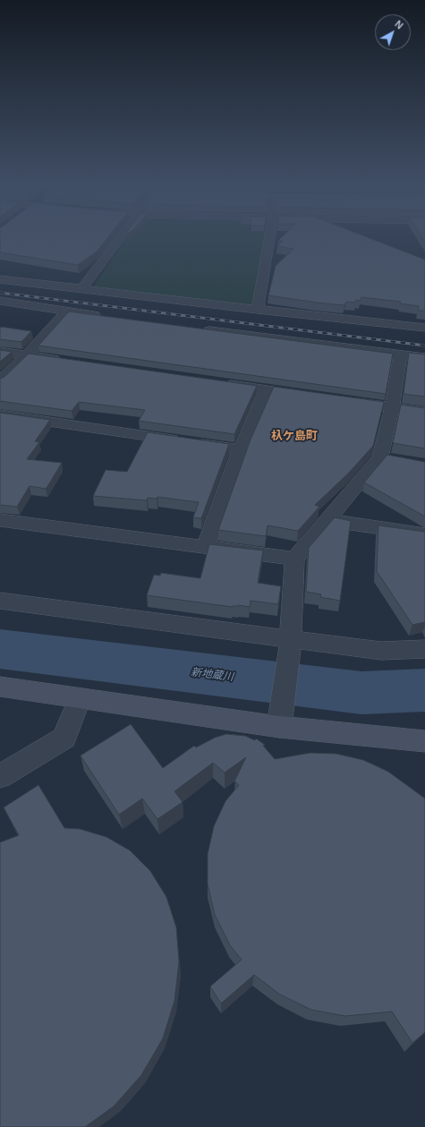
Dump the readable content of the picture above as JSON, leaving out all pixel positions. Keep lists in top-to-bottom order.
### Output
{
  "districts": ["杁ケ島町"],
  "water": ["新地蔵川"],
  "north": "top right"
}
